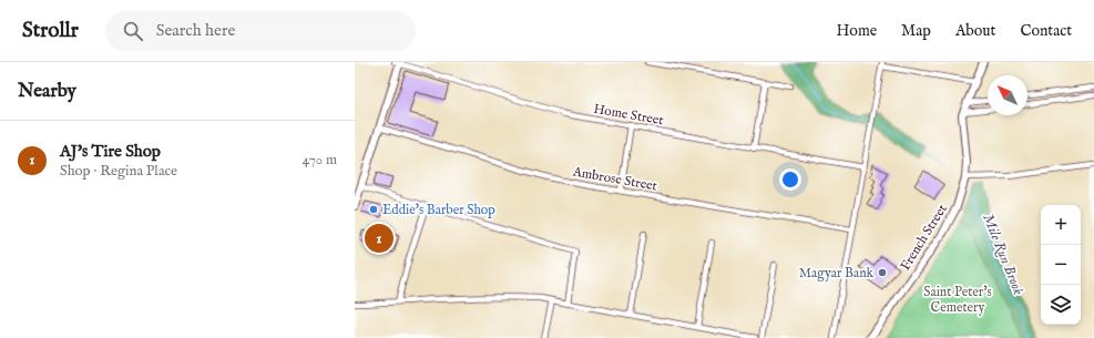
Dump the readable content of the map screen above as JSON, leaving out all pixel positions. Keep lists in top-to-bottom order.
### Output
{
  "streets": {
    "main road": ["French Street"],
    "street": ["Home Street", "Ambrose Street"]
  },
  "water": ["Mile Run Brook"],
  "parks": ["Saint Peter's Cemetery"],
  "places": ["Eddie's Barber Shop", "Magyar Bank"],
  "north": "top left",
  "page": {
    "header": "Strollr",
    "search": "Search here",
    "nav": [
      "Home",
      "Map",
      "About",
      "Contact"
    ],
    "heading": "Nearby",
    "list": [
      {
        "mark": "1",
        "name": "AJ's Tire Shop",
        "note": "Shop · Regina Place",
        "value": "470 m"
      }
    ],
    "map_buttons": ["+", "−"],
    "pins": "1"
  }
}
